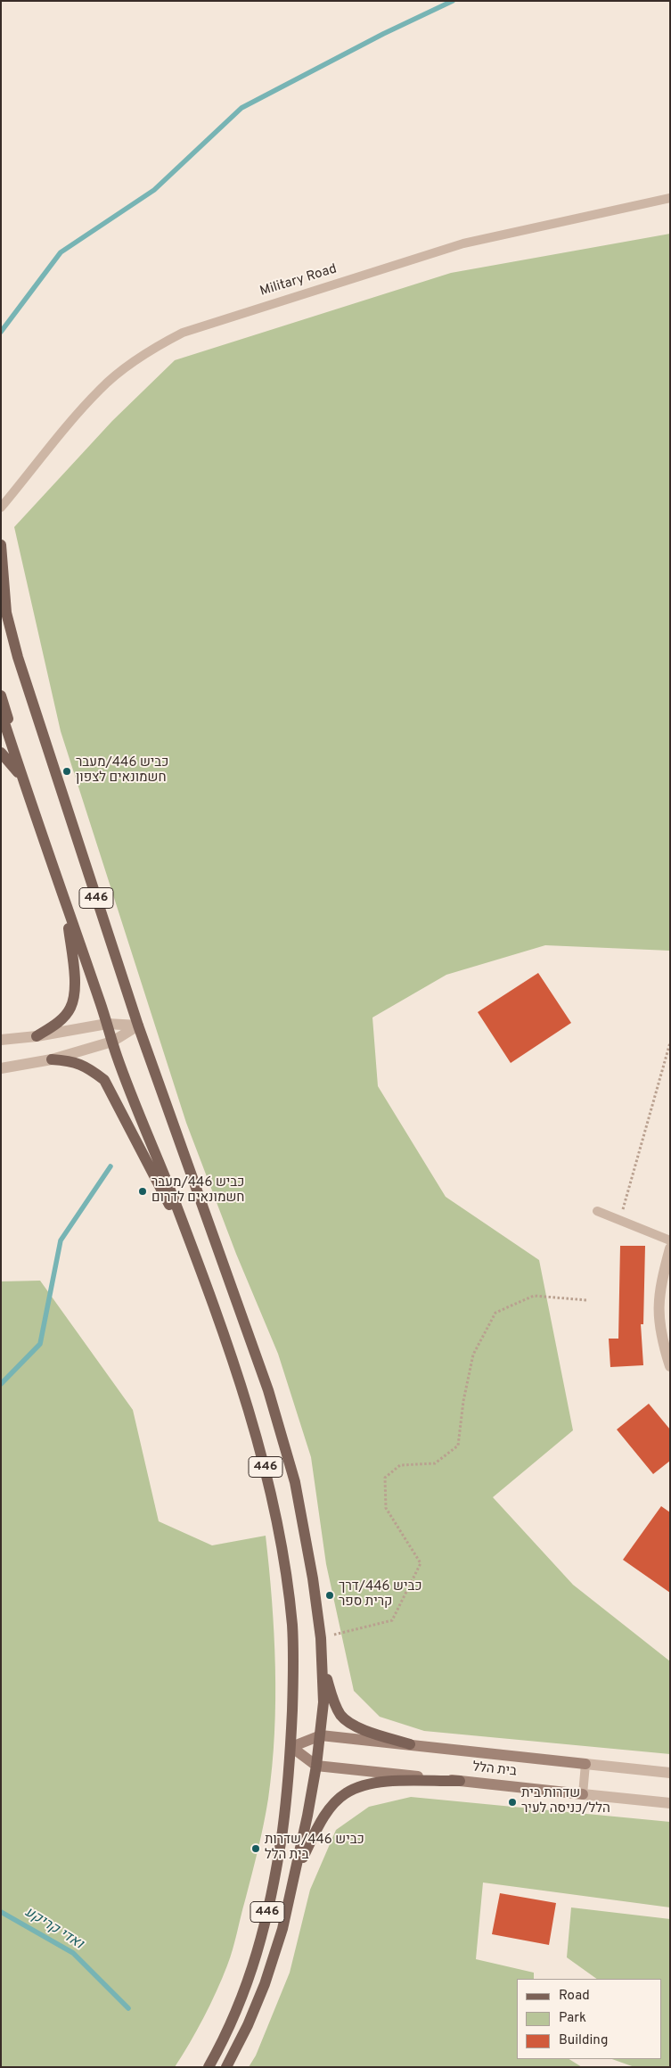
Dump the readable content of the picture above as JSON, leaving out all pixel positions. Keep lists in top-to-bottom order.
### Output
{
  "streets": {
    "main road": ["446", "בית הלל"],
    "lane": ["Military Road"]
  },
  "crossings": [
    ["446", "בית הלל"]
  ],
  "water": ["ואדי קריקע"],
  "places": [
    "כביש 446/מעבר חשמונאים לצפון",
    "כביש 446/מעבר חשמונאים לדרום",
    "כביש 446/דרך קרית ספר",
    "שדרות בית הלל/כניסה לעיר",
    "כביש 446/שדרות בית הלל"
  ],
  "legend": ["Road", "Park", "Building"]
}
